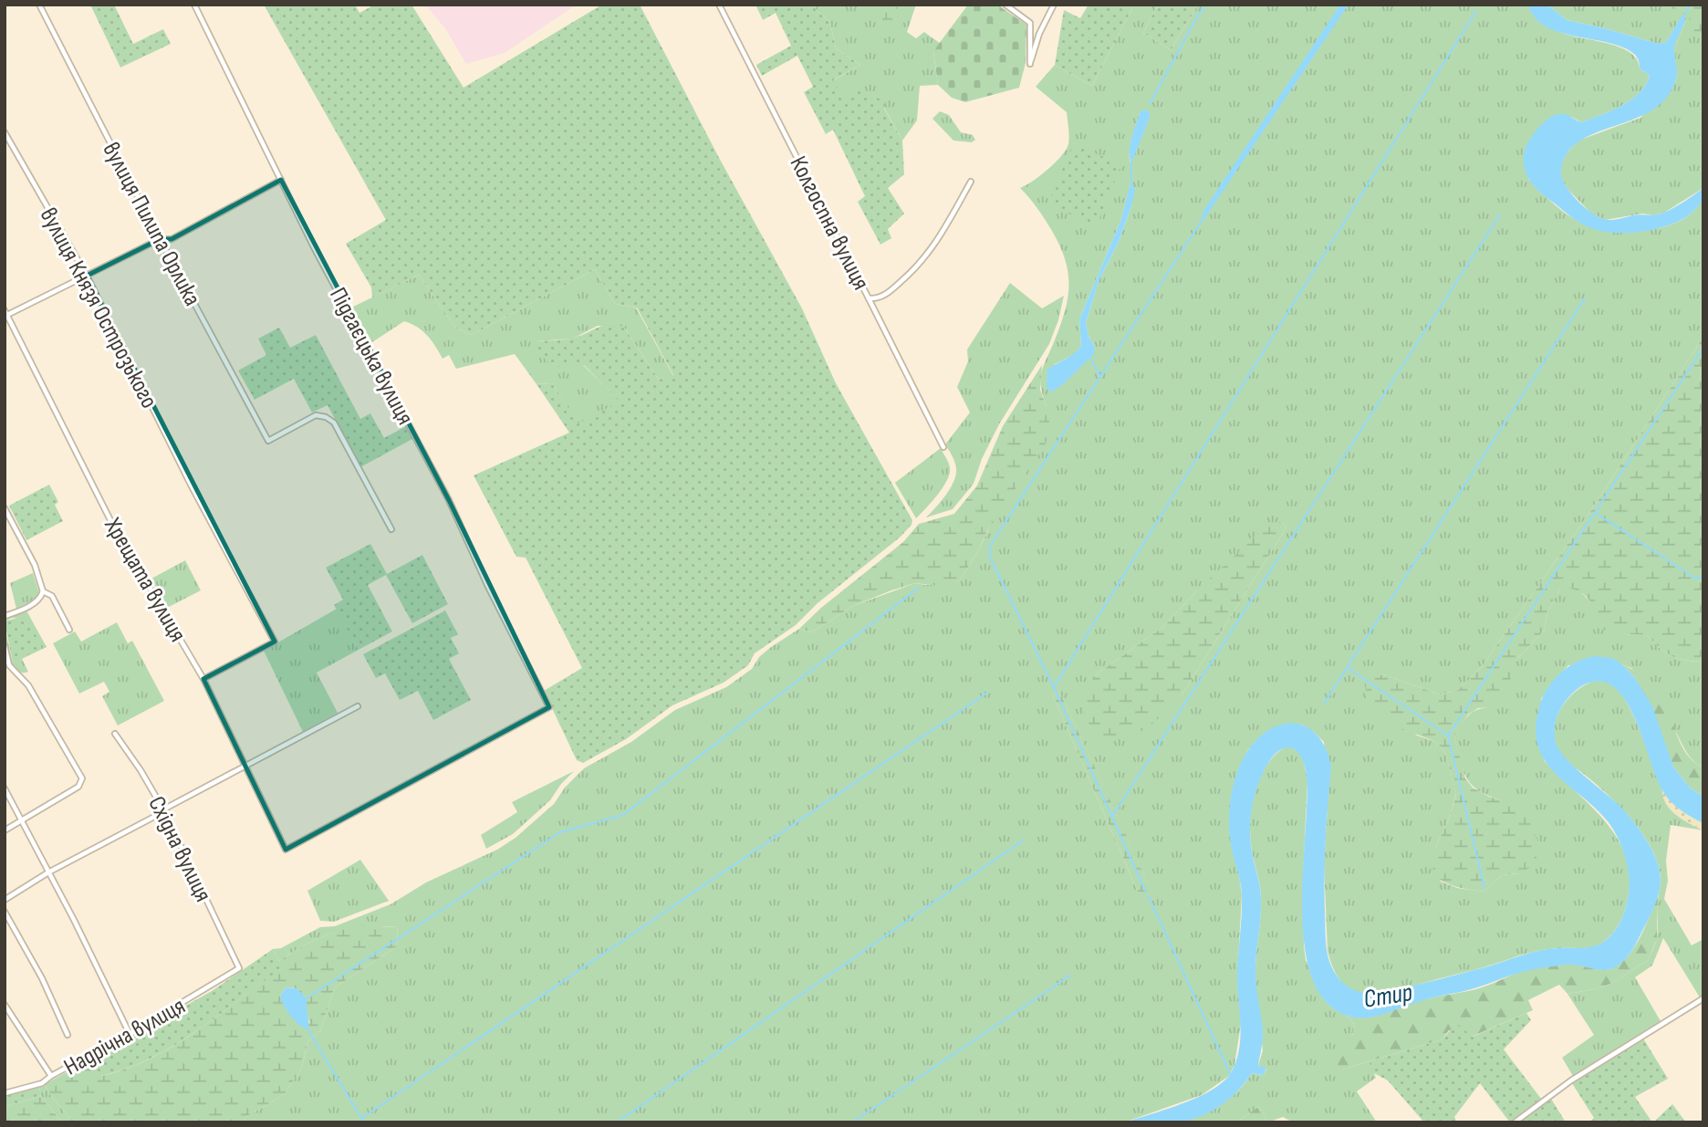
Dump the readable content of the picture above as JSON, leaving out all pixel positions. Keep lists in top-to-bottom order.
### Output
{
  "streets": {
    "street": [
      "Колгоспна вулиця",
      "вулиця Пилипа Орлика",
      "вулиця Князя Острозького",
      "Підгаєцька вулиця",
      "Хрещата вулиця",
      "Східна вулиця",
      "Надрічна вулиця"
    ]
  },
  "crossings": [
    ["вулиця Князя Острозького", "Хрещата вулиця"],
    ["Підгаєцька вулиця", "Хрещата вулиця"],
    ["Східна вулиця", "Надрічна вулиця"]
  ],
  "water": ["Стир"]
}
